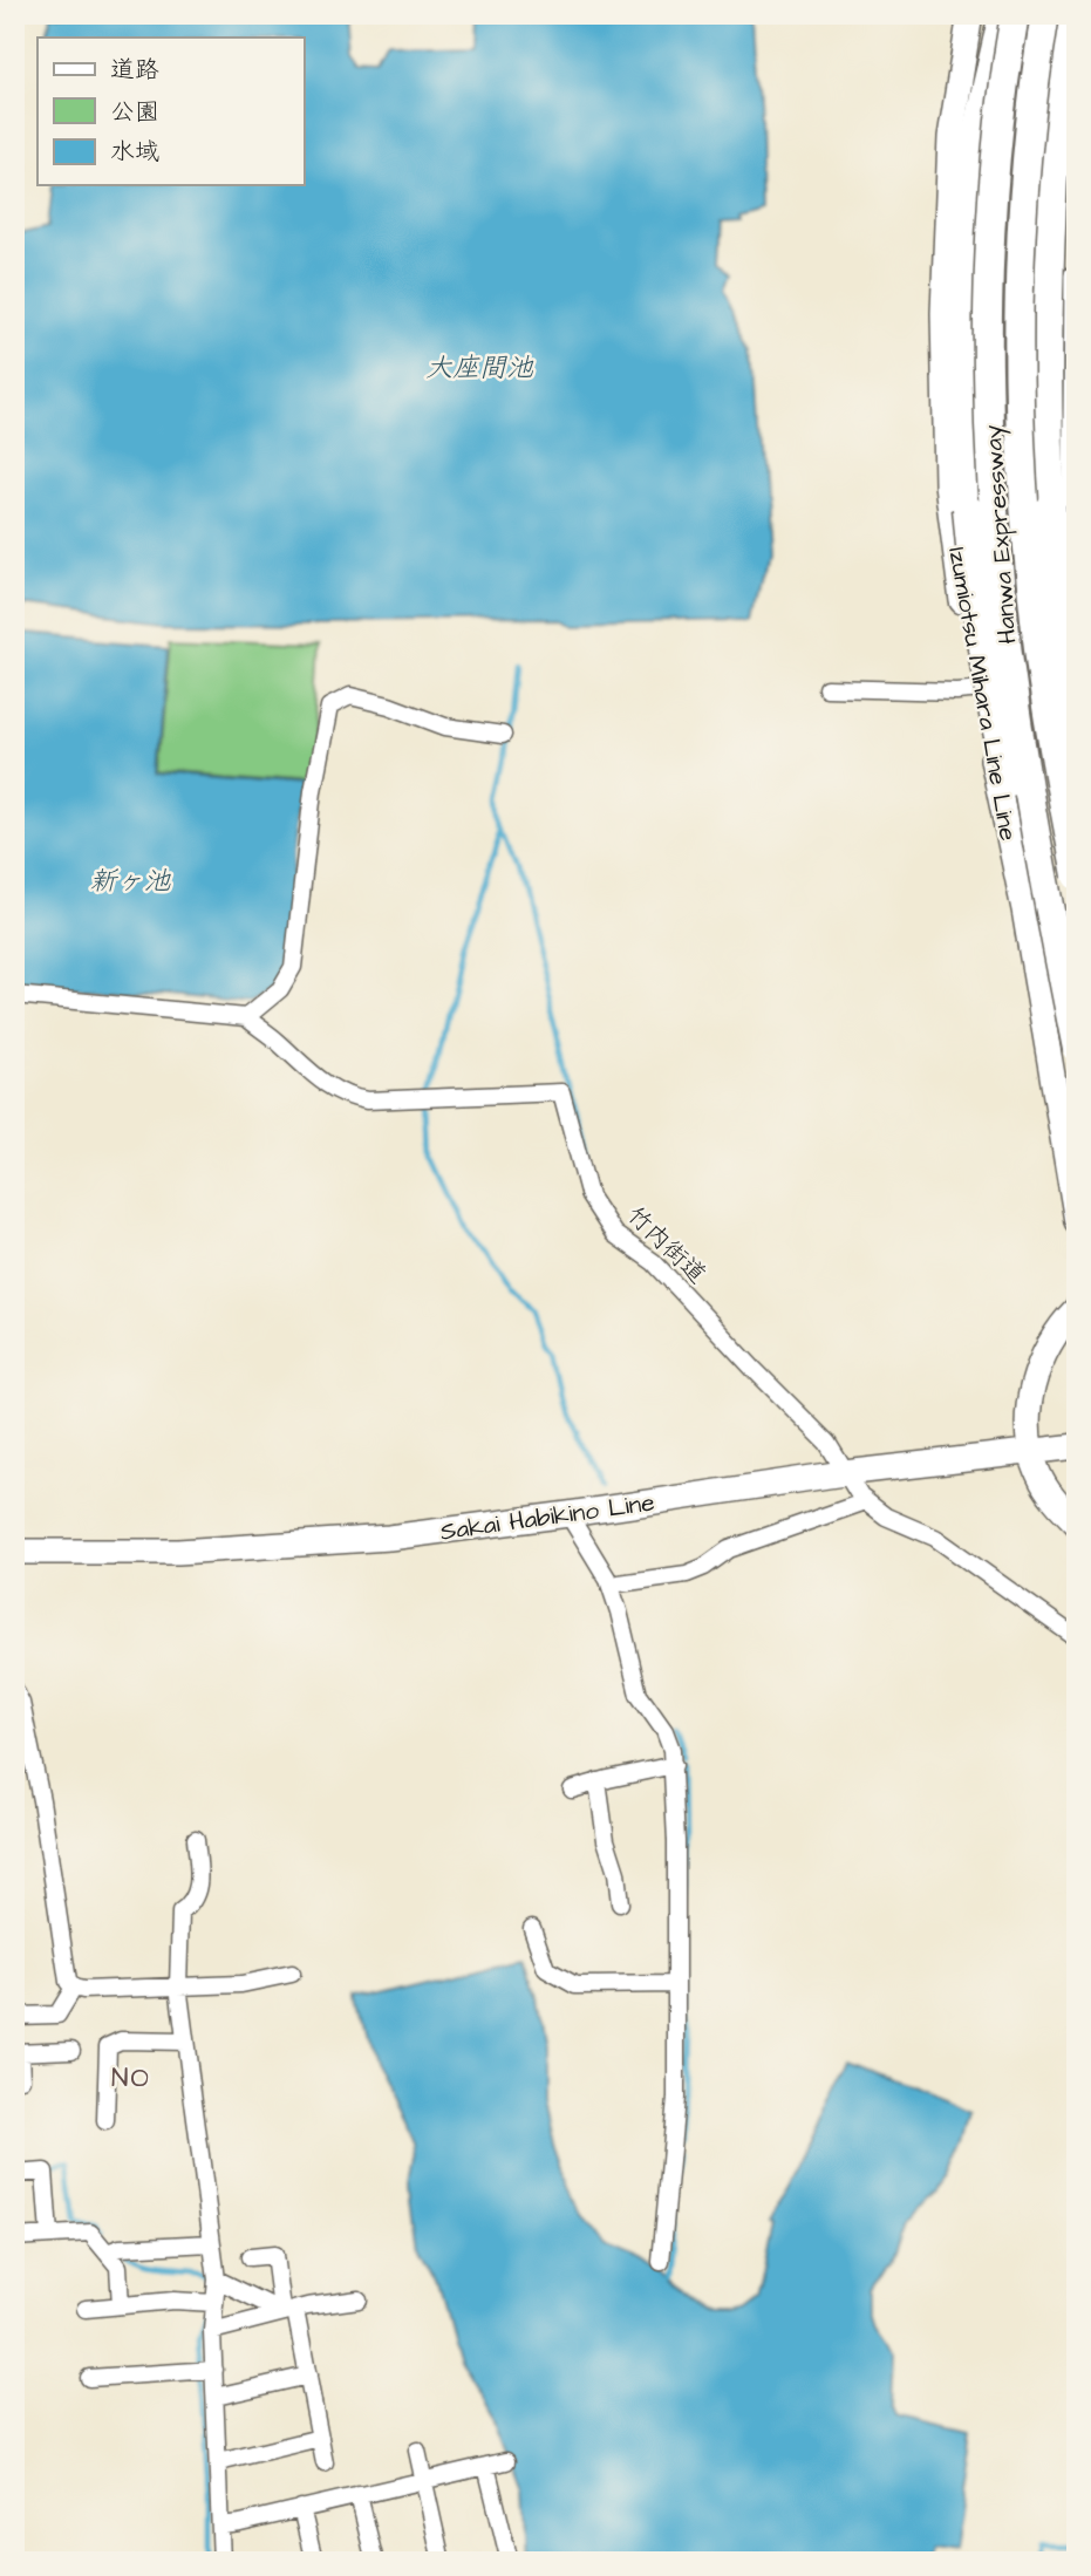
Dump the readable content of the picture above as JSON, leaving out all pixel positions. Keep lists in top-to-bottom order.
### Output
{
  "streets": {
    "highway": ["Hanwa Expressway"],
    "main road": ["Izumiotsu Mihara Line Line", "Sakai Habikino Line"],
    "street": ["竹内街道"]
  },
  "crossings": [
    ["竹内街道", "Sakai Habikino Line"]
  ],
  "districts": ["NO"],
  "water": ["大座間池", "新ヶ池"],
  "legend": ["道路", "公園", "水域"]
}
